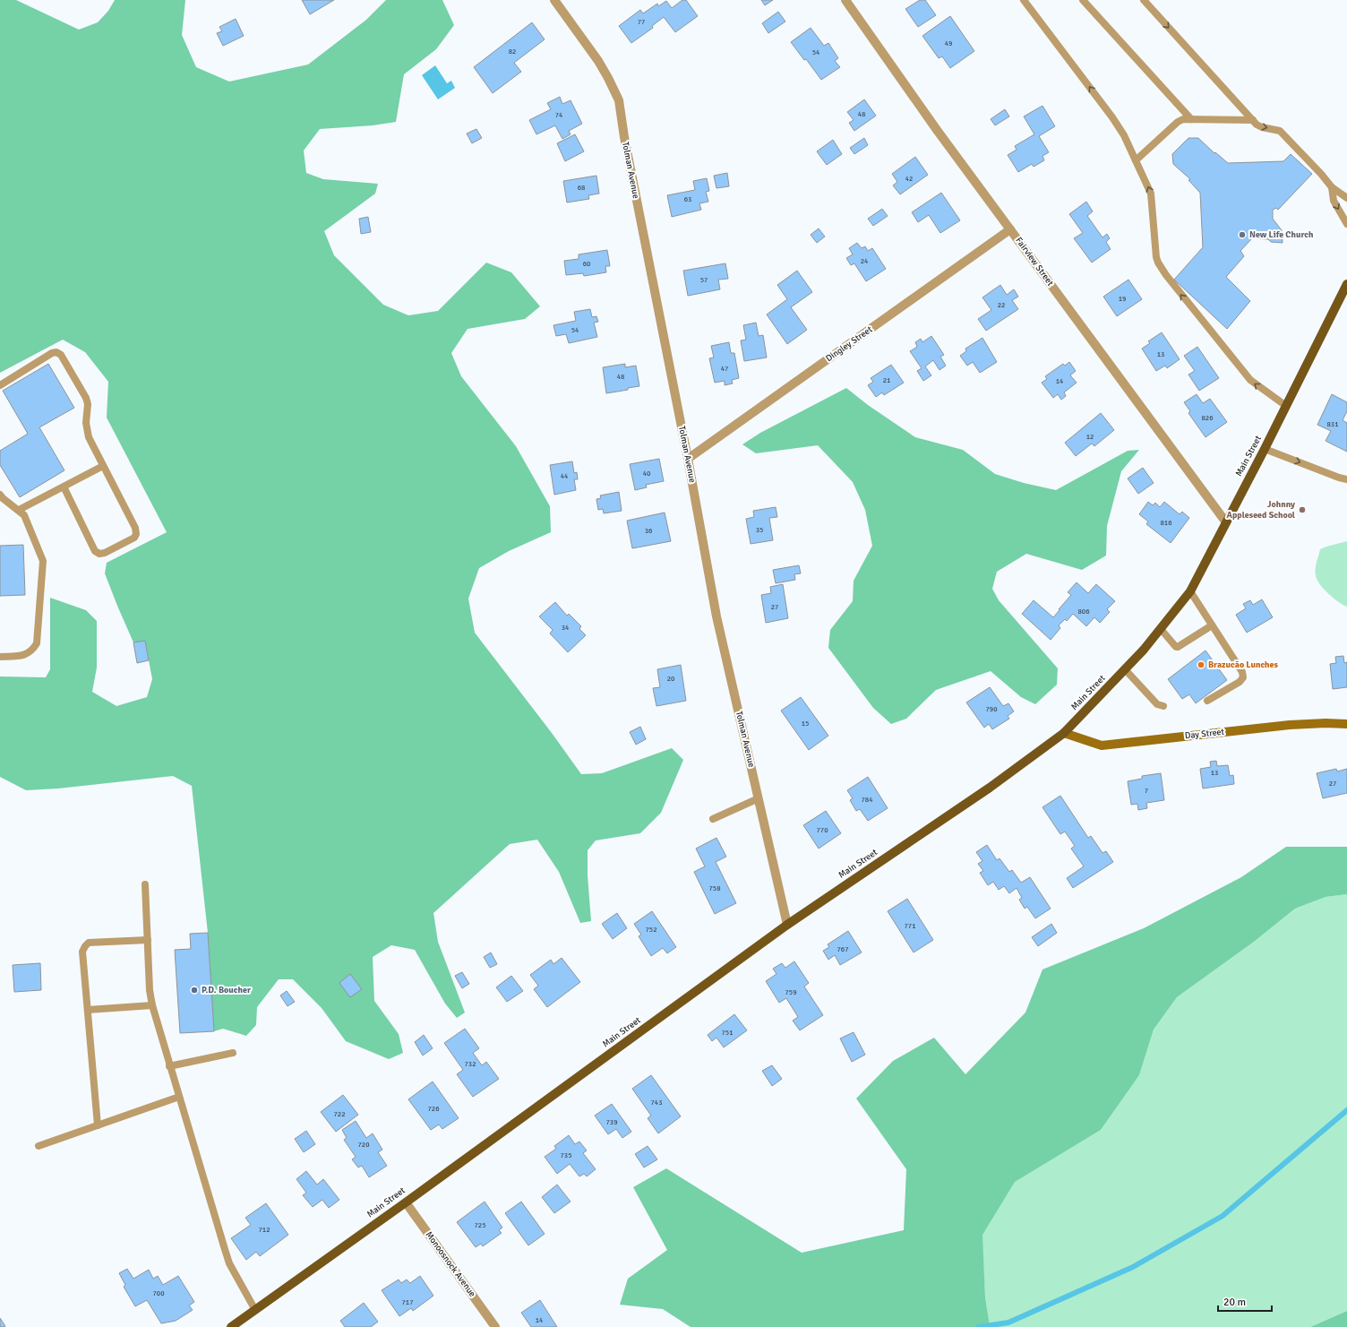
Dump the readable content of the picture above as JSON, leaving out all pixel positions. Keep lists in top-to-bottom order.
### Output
{
  "streets": {
    "main road": ["Main Street", "Day Street"],
    "street": [
      "Tolman Avenue",
      "Fairview Street",
      "Dingley Street",
      "Monoosnock Avenue"
    ]
  },
  "crossings": [
    ["Tolman Avenue", "Dingley Street"],
    ["Tolman Avenue", "Main Street"],
    ["Fairview Street", "Dingley Street"],
    ["Fairview Street", "Main Street"],
    ["Main Street", "Day Street"],
    ["Main Street", "Monoosnock Avenue"]
  ],
  "places": [
    "New Life Church",
    "Johnny Appleseed School",
    "Brazucăo Lunches",
    "P.D. Boucher"
  ],
  "house_numbers": [
    "77",
    "49",
    "82",
    "54",
    "48",
    "74",
    "42",
    "68",
    "63",
    "24",
    "60",
    "57",
    "19",
    "22",
    "54",
    "13",
    "47",
    "48",
    "21",
    "14",
    "826",
    "831",
    "12",
    "40",
    "44",
    "816",
    "35",
    "36",
    "27",
    "806",
    "34",
    "20",
    "790",
    "15",
    "13",
    "27",
    "7",
    "784",
    "770",
    "758",
    "771",
    "752",
    "767",
    "759",
    "751",
    "732",
    "743",
    "726",
    "722",
    "739",
    "720",
    "735",
    "725",
    "712",
    "700",
    "717",
    "14"
  ],
  "scale_bar": "20 m"
}
